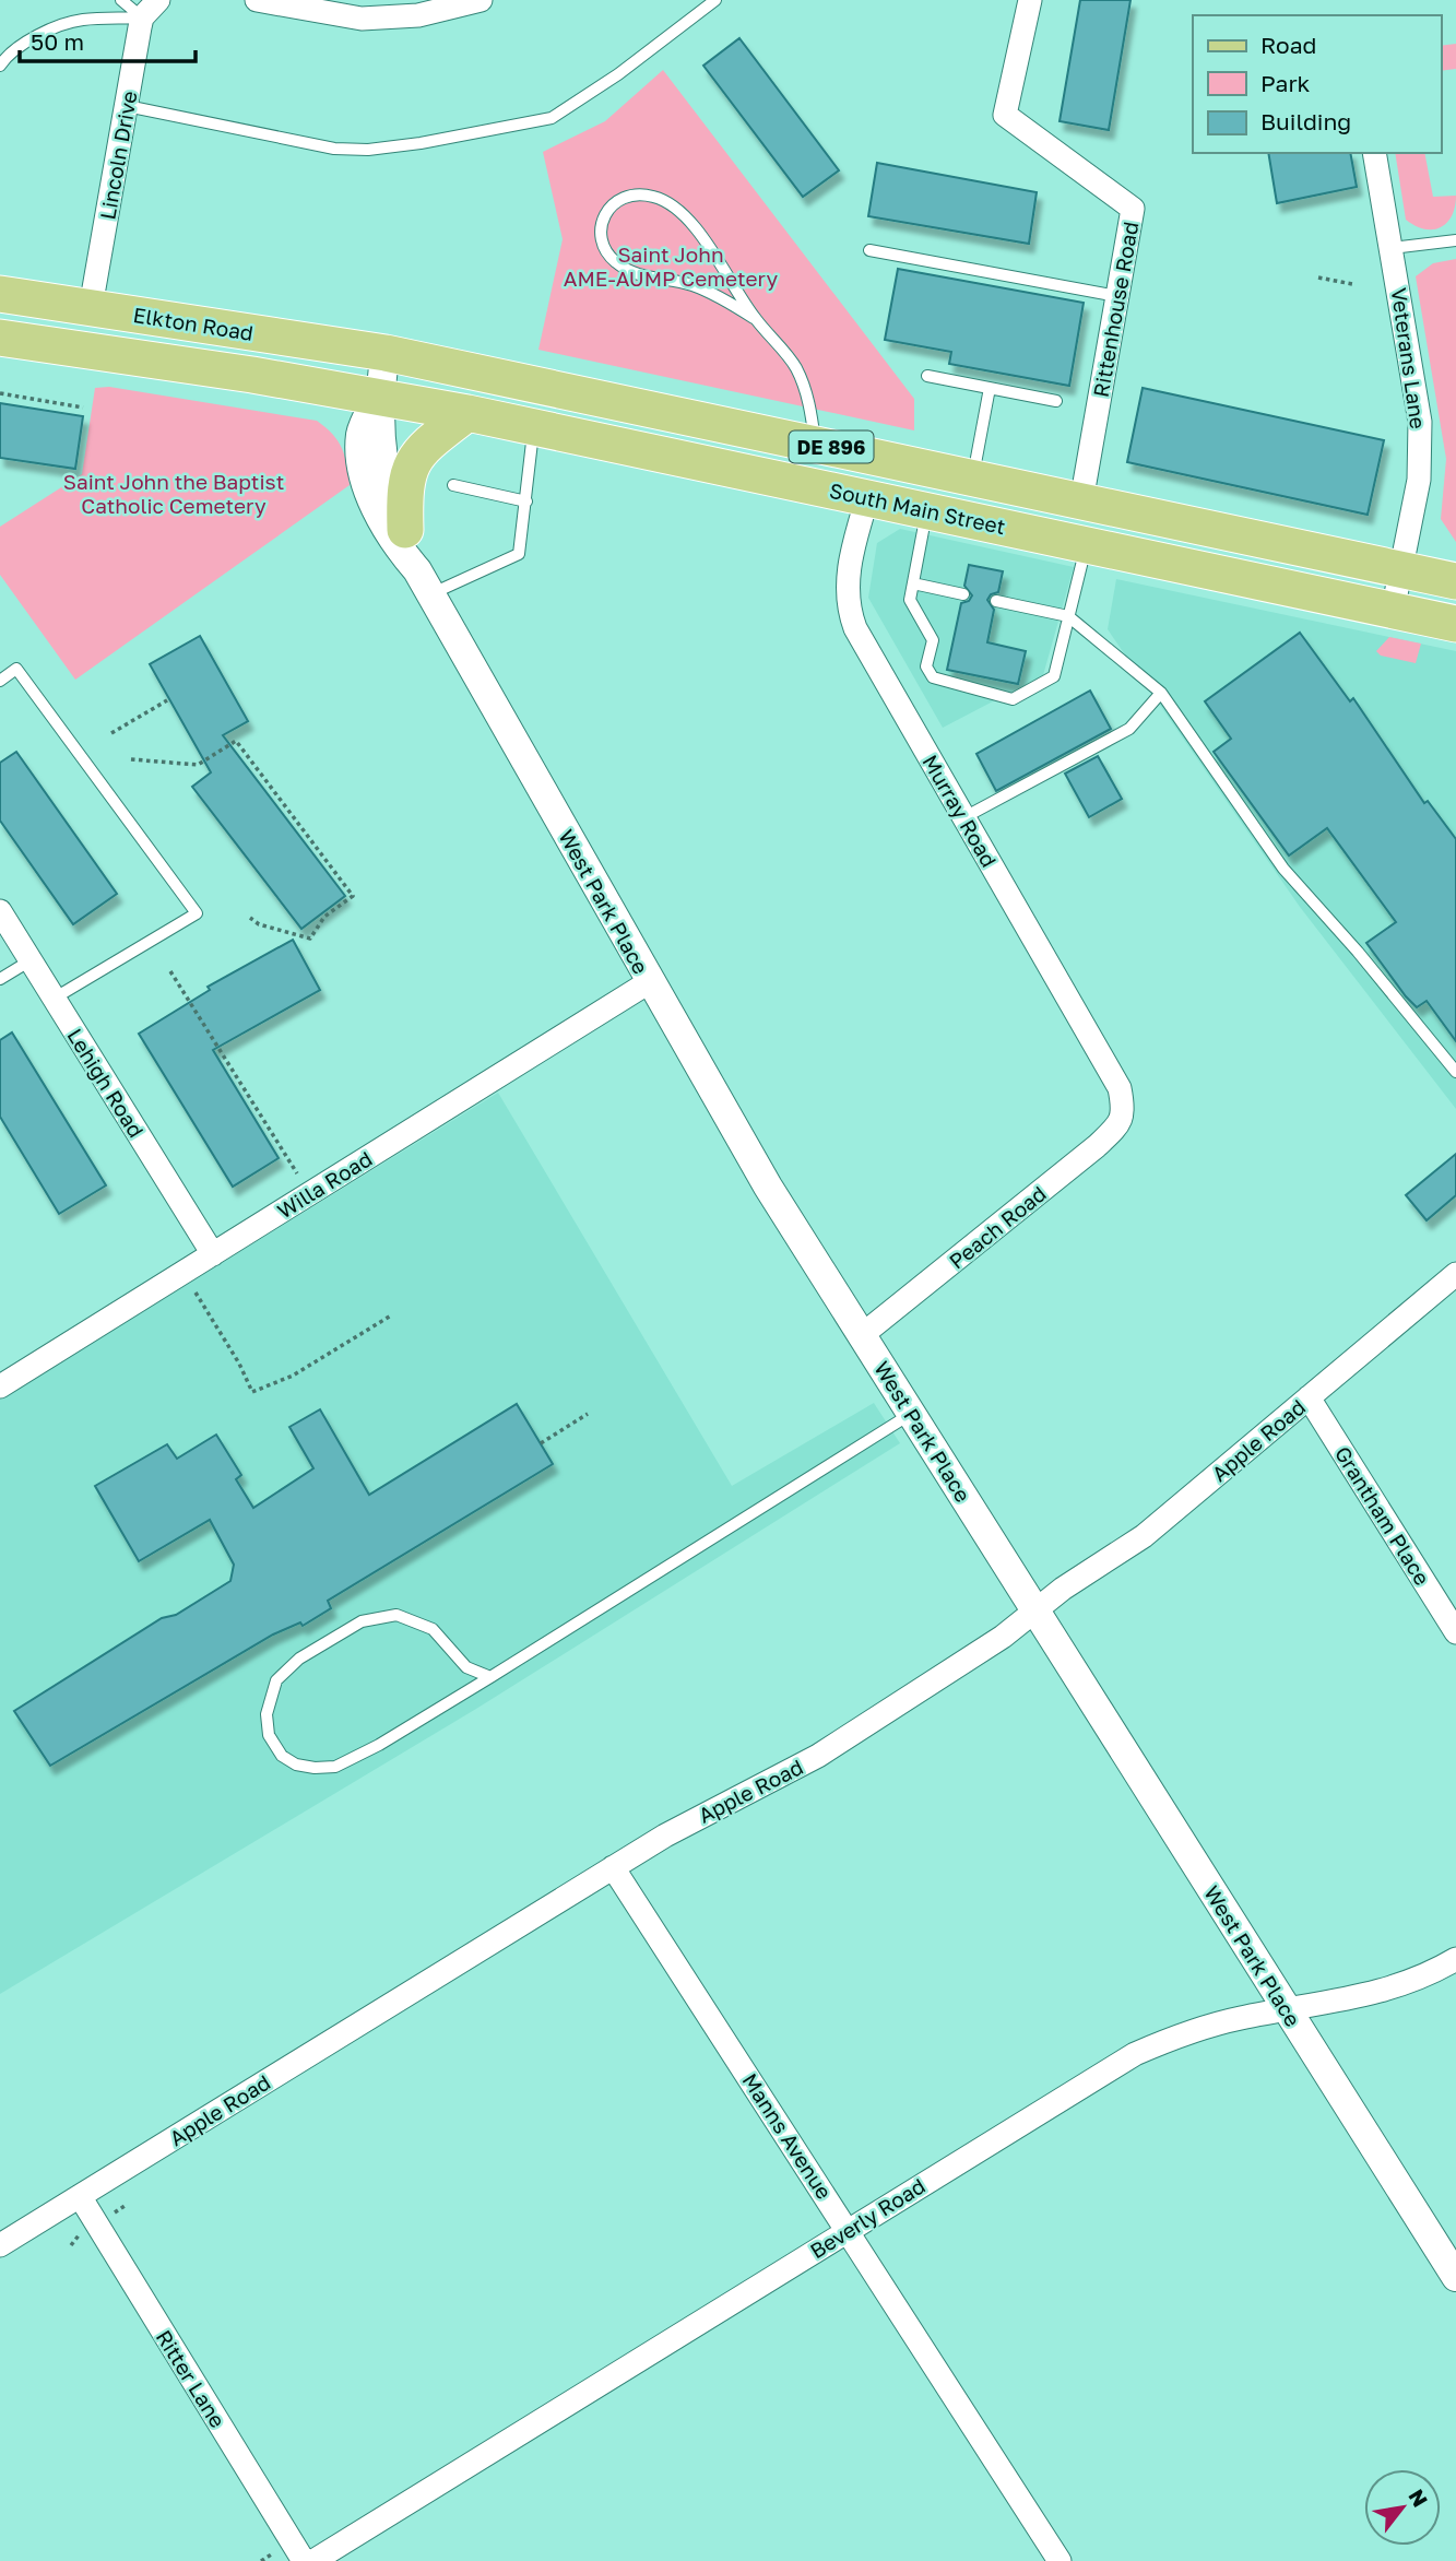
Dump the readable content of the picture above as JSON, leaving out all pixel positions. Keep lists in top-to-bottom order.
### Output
{
  "streets": {
    "main road": ["Elkton Road", "DE 896", "South Main Street"],
    "street": [
      "Lincoln Drive",
      "Rittenhouse Road",
      "Veterans Lane",
      "Murray Road",
      "West Park Place",
      "Lehigh Road",
      "Willa Road",
      "Peach Road",
      "Apple Road",
      "Grantham Place",
      "Manns Avenue",
      "Beverly Road",
      "Ritter Lane"
    ]
  },
  "crossings": [
    ["Lincoln Drive", "Elkton Road"],
    ["Rittenhouse Road", "South Main Street"],
    ["Elkton Road", "South Main Street"],
    ["Elkton Road", "West Park Place"],
    ["Veterans Lane", "South Main Street"],
    ["South Main Street", "Murray Road"],
    ["South Main Street", "West Park Place"],
    ["Murray Road", "Peach Road"],
    ["West Park Place", "Willa Road"],
    ["West Park Place", "Peach Road"],
    ["West Park Place", "Apple Road"],
    ["West Park Place", "Beverly Road"],
    ["Lehigh Road", "Willa Road"],
    ["Apple Road", "Grantham Place"],
    ["Apple Road", "Manns Avenue"],
    ["Apple Road", "Ritter Lane"],
    ["Manns Avenue", "Beverly Road"]
  ],
  "parks": ["Saint John AME-AUMP Cemetery", "Saint John the Baptist Catholic Cemetery"],
  "legend": ["Road", "Park", "Building"],
  "scale_bar": "50 m",
  "north": "top right"
}
